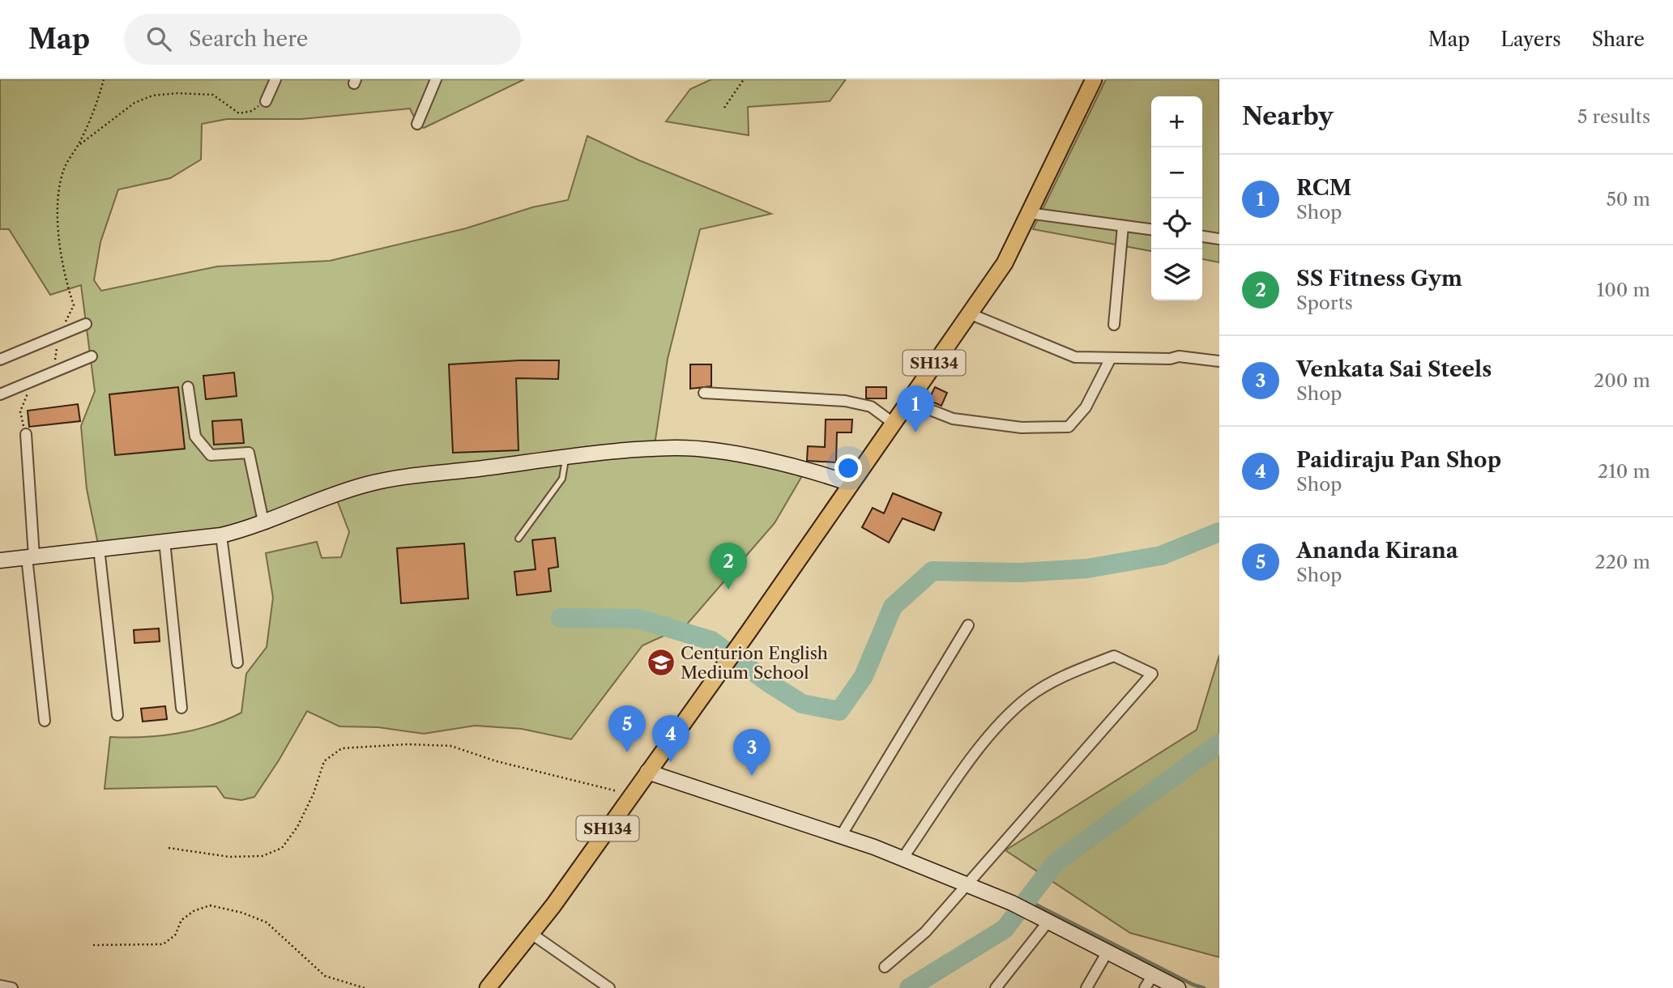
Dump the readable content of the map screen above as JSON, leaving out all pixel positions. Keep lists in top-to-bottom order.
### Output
{
  "streets": {
    "main road": ["SH134"]
  },
  "places": {
    "school or university": ["Centurion English Medium School"]
  },
  "page": {
    "header": "Map",
    "search": "Search here",
    "nav": ["Map", "Layers", "Share"],
    "heading": ["Nearby", "5 results"],
    "map_buttons": ["+", "−"],
    "list": [
      {
        "mark": "1",
        "name": "RCM",
        "note": "Shop",
        "value": "50 m"
      },
      {
        "mark": "2",
        "name": "SS Fitness Gym",
        "note": "Sports",
        "value": "100 m"
      },
      {
        "mark": "3",
        "name": "Venkata Sai Steels",
        "note": "Shop",
        "value": "200 m"
      },
      {
        "mark": "4",
        "name": "Paidiraju Pan Shop",
        "note": "Shop",
        "value": "210 m"
      },
      {
        "mark": "5",
        "name": "Ananda Kirana",
        "note": "Shop",
        "value": "220 m"
      }
    ],
    "pins": [
      "1",
      "2",
      "5",
      "4",
      "3"
    ]
  }
}
